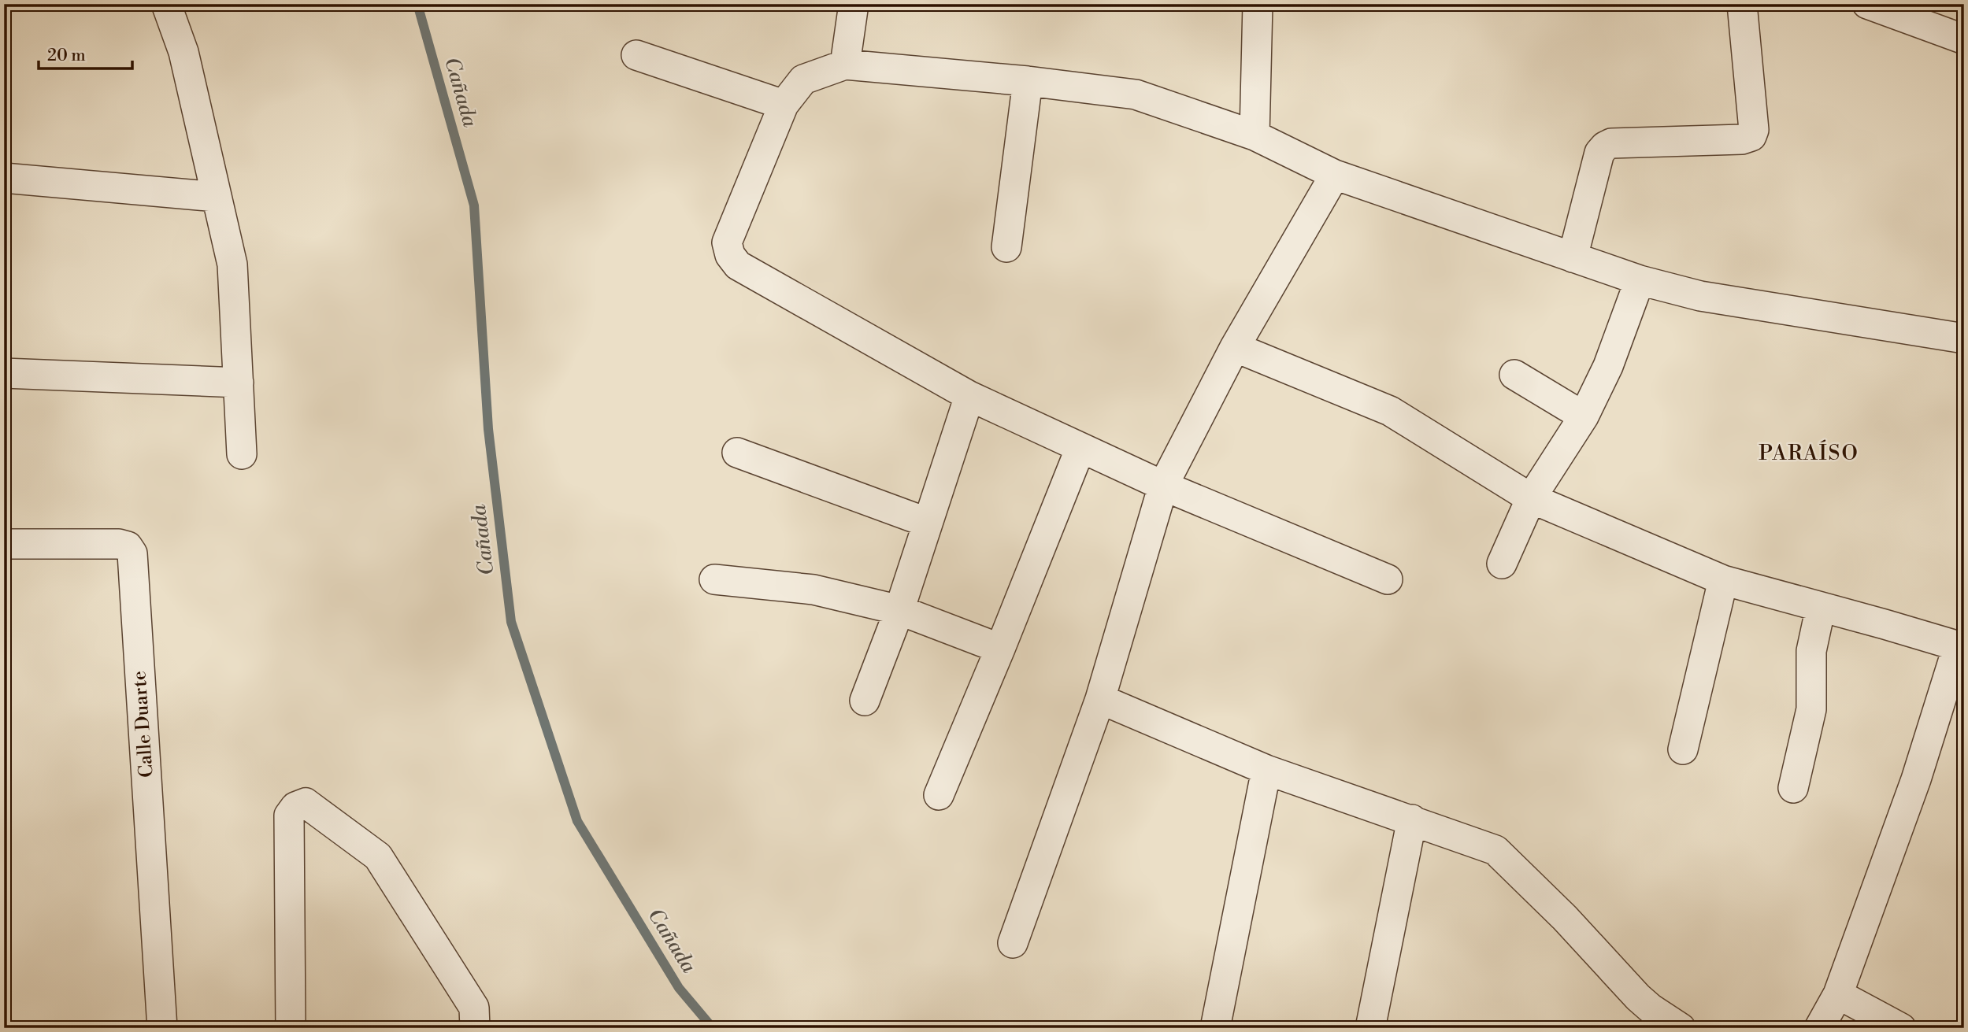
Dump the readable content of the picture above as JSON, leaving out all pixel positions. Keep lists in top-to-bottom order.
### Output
{
  "streets": {
    "street": ["Calle Duarte"]
  },
  "districts": ["PARAÍSO"],
  "water": ["Cañada"],
  "scale_bar": "20 m"
}
